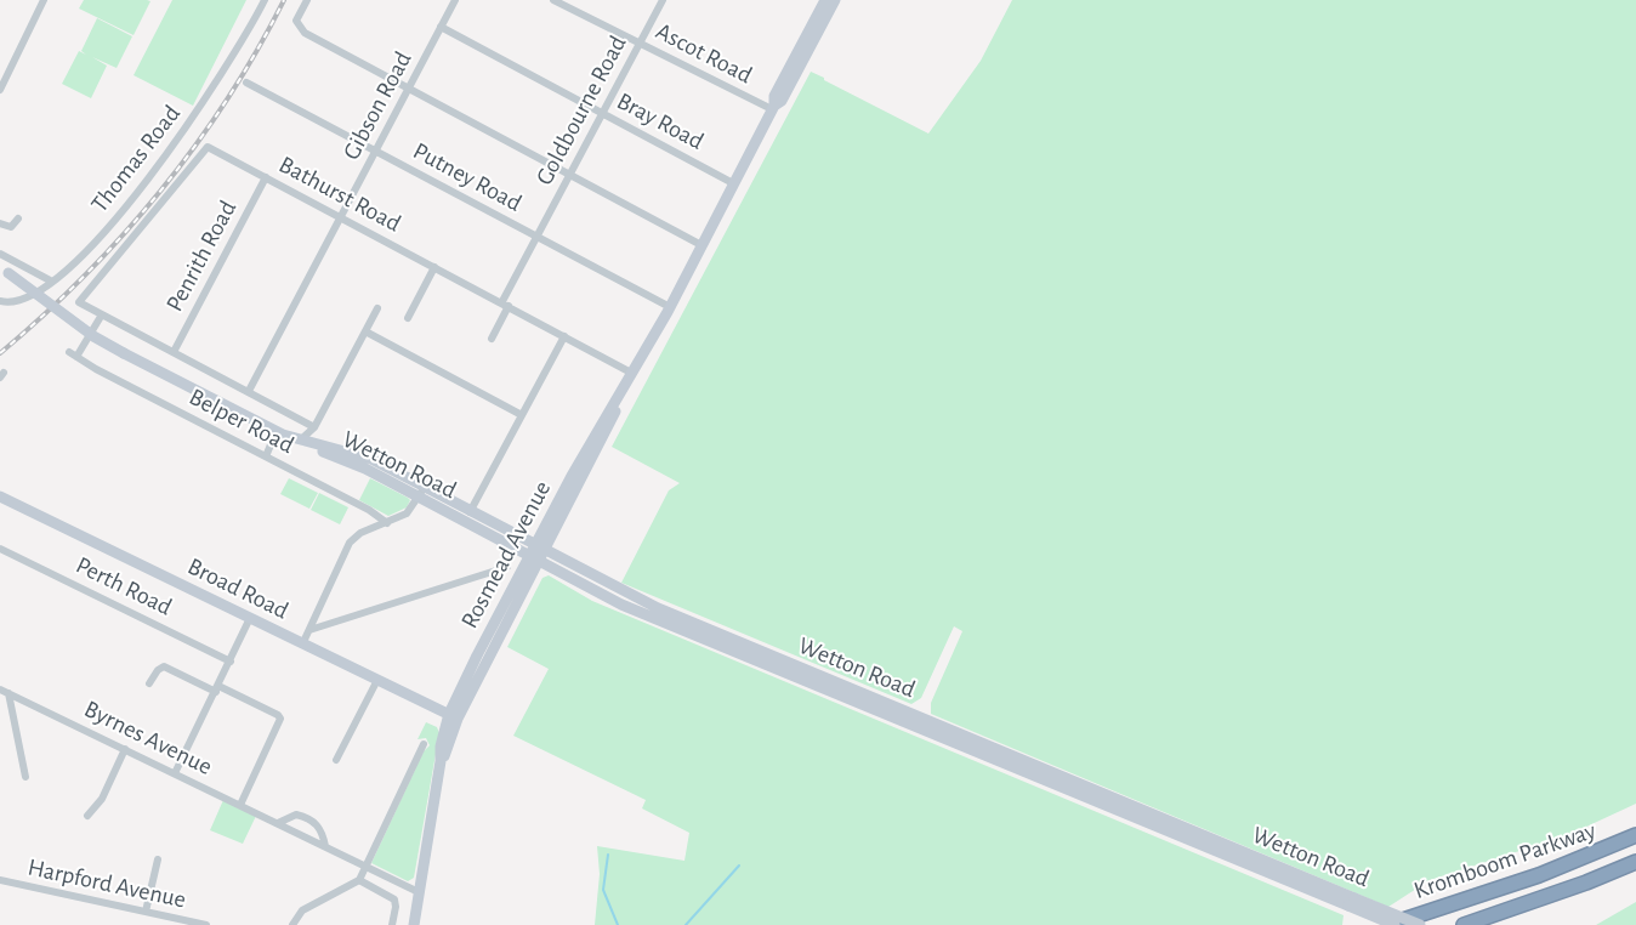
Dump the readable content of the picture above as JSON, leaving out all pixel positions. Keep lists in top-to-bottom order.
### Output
{
  "streets": {
    "highway": ["Kromboom Parkway"],
    "main road": ["Wetton Road", "Rosmead Avenue", "Broad Road"],
    "street": [
      "Ascot Road",
      "Gibson Road",
      "Goldbourne Road",
      "Bray Road",
      "Thomas Road",
      "Putney Road",
      "Bathurst Road",
      "Penrith Road",
      "Belper Road",
      "Perth Road",
      "Byrnes Avenue",
      "Harpford Avenue"
    ]
  },
  "crossings": [
    ["Ascot Road", "Goldbourne Road"],
    ["Ascot Road", "Rosmead Avenue"],
    ["Gibson Road", "Bray Road"],
    ["Gibson Road", "Putney Road"],
    ["Gibson Road", "Bathurst Road"],
    ["Gibson Road", "Wetton Road"],
    ["Goldbourne Road", "Bray Road"],
    ["Goldbourne Road", "Putney Road"],
    ["Goldbourne Road", "Bathurst Road"],
    ["Bray Road", "Rosmead Avenue"],
    ["Putney Road", "Rosmead Avenue"],
    ["Bathurst Road", "Penrith Road"],
    ["Bathurst Road", "Wetton Road"],
    ["Bathurst Road", "Rosmead Avenue"],
    ["Penrith Road", "Wetton Road"],
    ["Belper Road", "Wetton Road"],
    ["Wetton Road", "Rosmead Avenue"],
    ["Rosmead Avenue", "Broad Road"],
    ["Rosmead Avenue", "Byrnes Avenue"]
  ]
}
